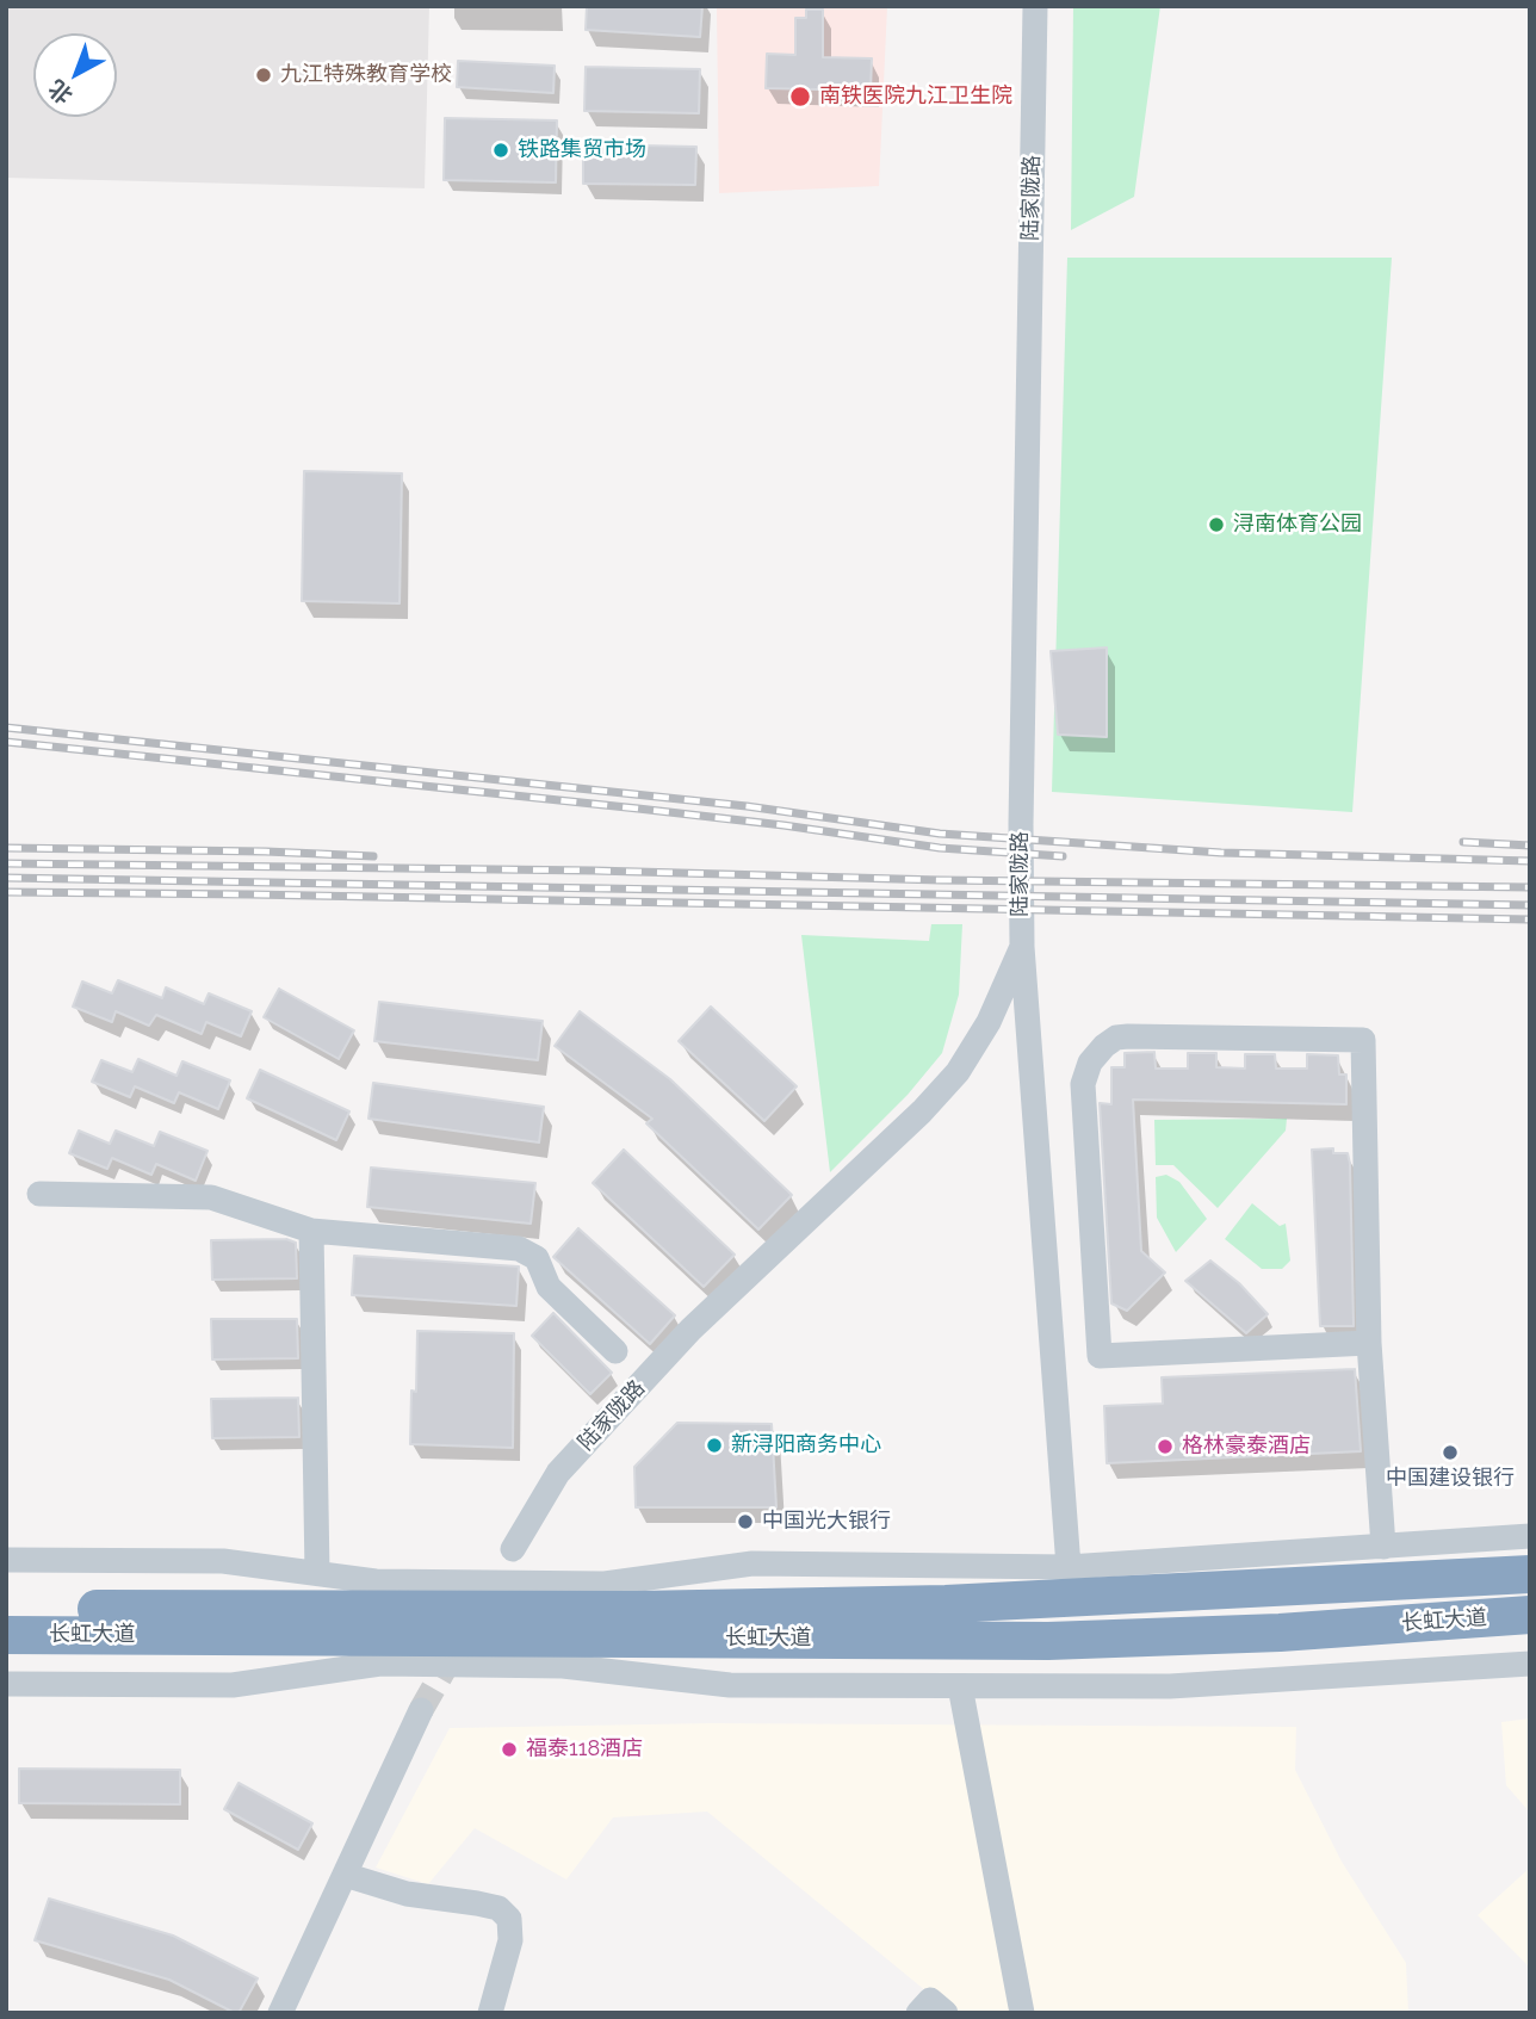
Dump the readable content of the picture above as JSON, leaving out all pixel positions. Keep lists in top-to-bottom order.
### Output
{
  "streets": {
    "highway": ["长虹大道"],
    "street": ["陆家陇路"]
  },
  "places": [
    "九江特殊教育学校",
    "南铁医院九江卫生院",
    "铁路集贸市场",
    "浔南体育公园",
    "新浔阳商务中心",
    "格林豪泰酒店",
    "中国建设银行",
    "中国光大银行",
    "福泰118酒店"
  ],
  "north": "bottom left"
}
